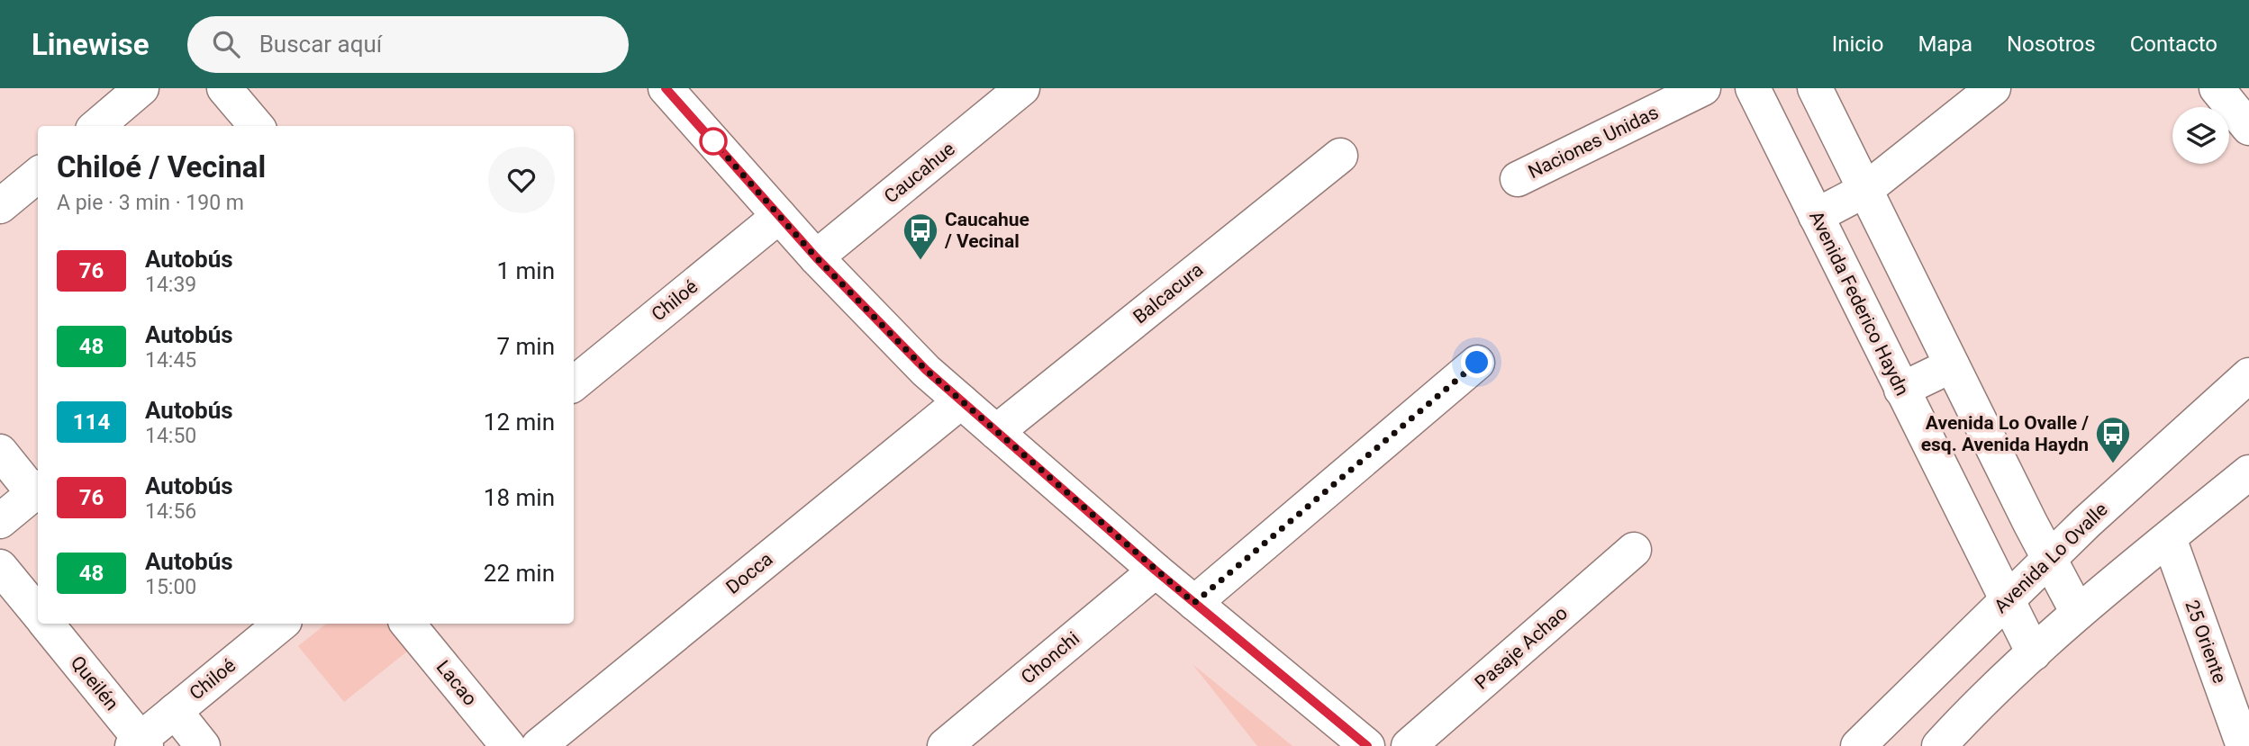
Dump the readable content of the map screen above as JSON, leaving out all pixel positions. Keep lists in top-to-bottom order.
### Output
{
  "streets": {
    "street": [
      "Naciones Unidas",
      "Caucahue",
      "Balcacura",
      "Chiloé",
      "Avenida Federico Haydn",
      "Avenida Lo Ovalle",
      "Docca",
      "25 Oriente",
      "Pasaje Achao",
      "Chonchi",
      "Queilén",
      "Lacao"
    ]
  },
  "crossings": [
    ["Chiloé", "Queilén"],
    ["Avenida Federico Haydn", "Avenida Lo Ovalle"]
  ],
  "places": {
    "bus stop": ["Caucahue / Vecinal", "Avenida Lo Ovalle / esq. Avenida Haydn"]
  },
  "lines": ["bus line 76"],
  "page": {
    "header": "Linewise",
    "search": "Buscar aquí",
    "nav": [
      "Inicio",
      "Mapa",
      "Nosotros",
      "Contacto"
    ],
    "heading": ["Chiloé / Vecinal", "A pie · 3 min · 190 m"],
    "list": [
      {
        "mark": "76",
        "name": "Autobús",
        "note": "14:39",
        "value": "1 min"
      },
      {
        "mark": "48",
        "name": "Autobús",
        "note": "14:45",
        "value": "7 min"
      },
      {
        "mark": "114",
        "name": "Autobús",
        "note": "14:50",
        "value": "12 min"
      },
      {
        "mark": "76",
        "name": "Autobús",
        "note": "14:56",
        "value": "18 min"
      },
      {
        "mark": "48",
        "name": "Autobús",
        "note": "15:00",
        "value": "22 min"
      }
    ]
  }
}
